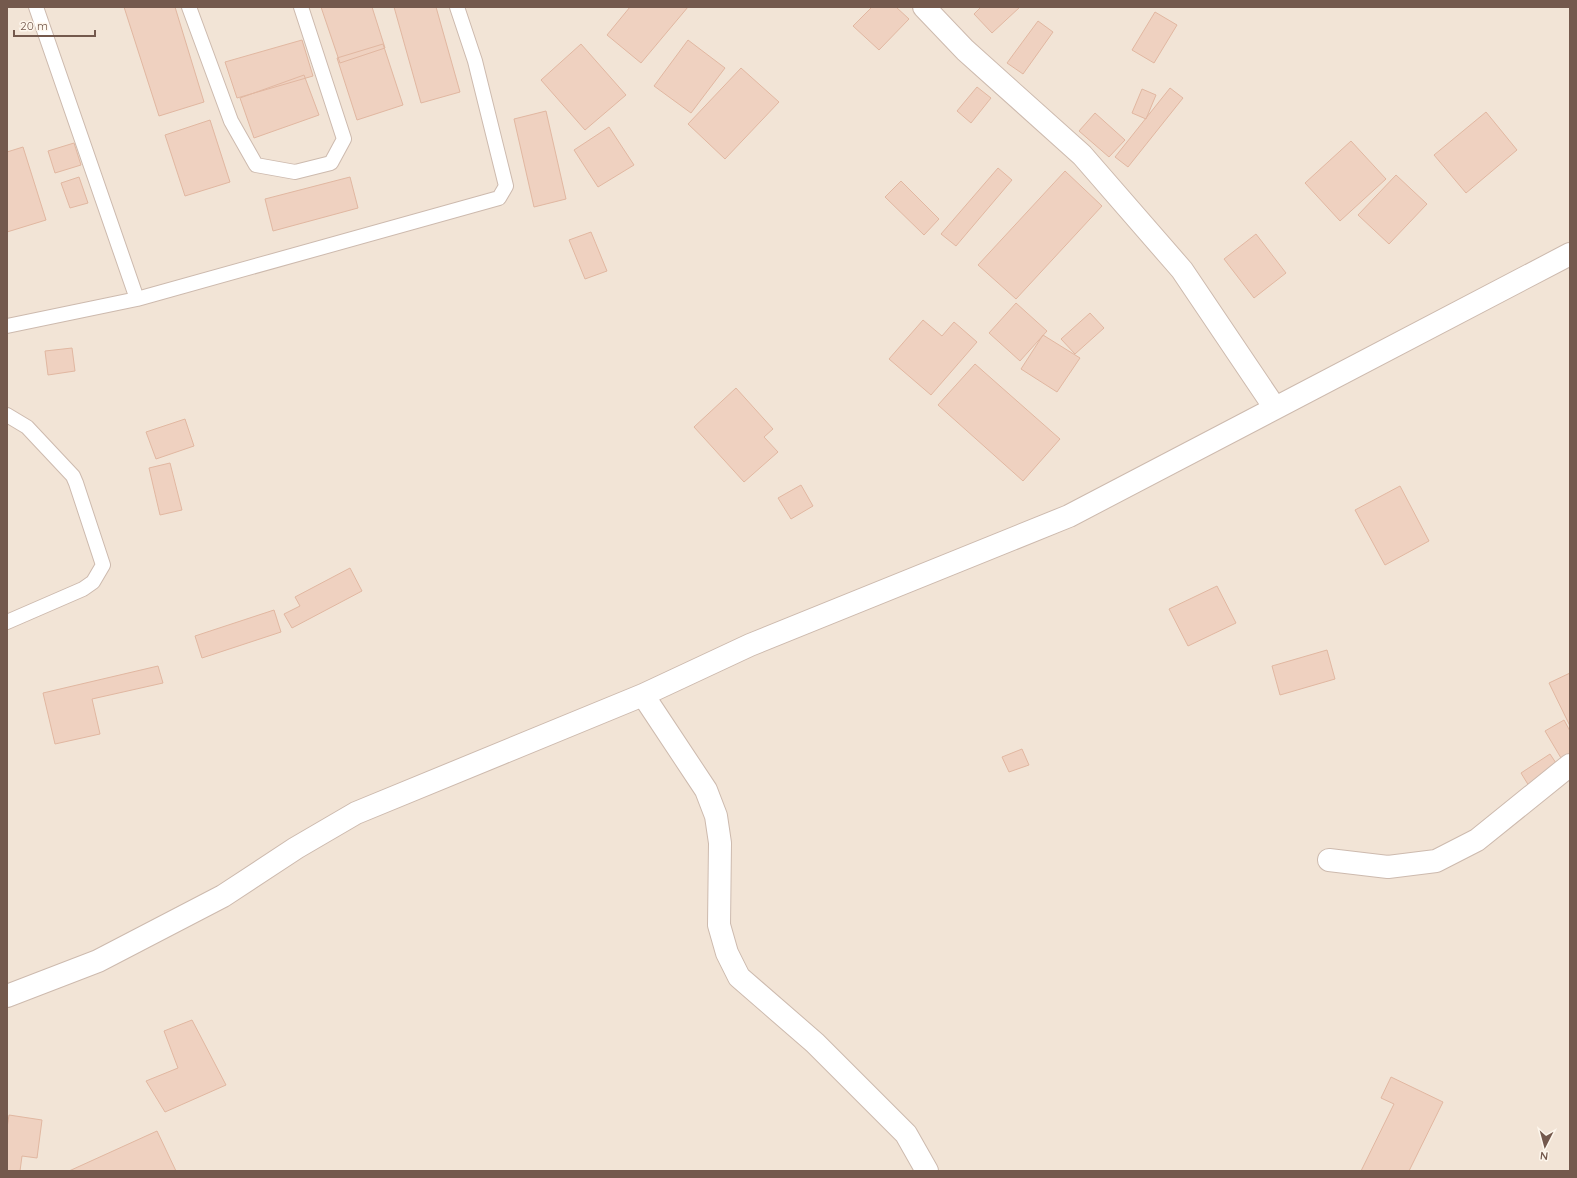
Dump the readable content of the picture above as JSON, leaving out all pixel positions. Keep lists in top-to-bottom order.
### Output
{
  "scale_bar": "20 m",
  "north": "bottom"
}
